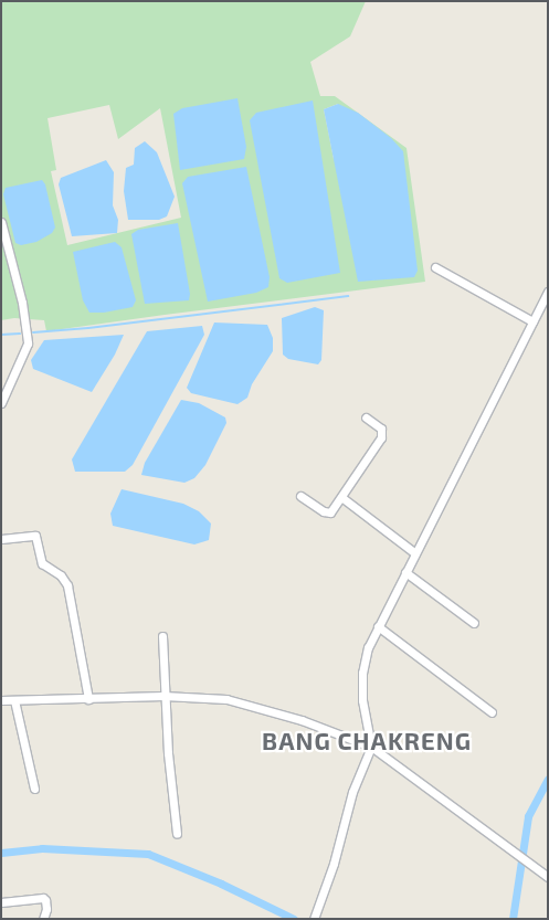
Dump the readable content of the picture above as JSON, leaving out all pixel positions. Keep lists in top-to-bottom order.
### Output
{
  "districts": ["BANG CHAKRENG"]
}
